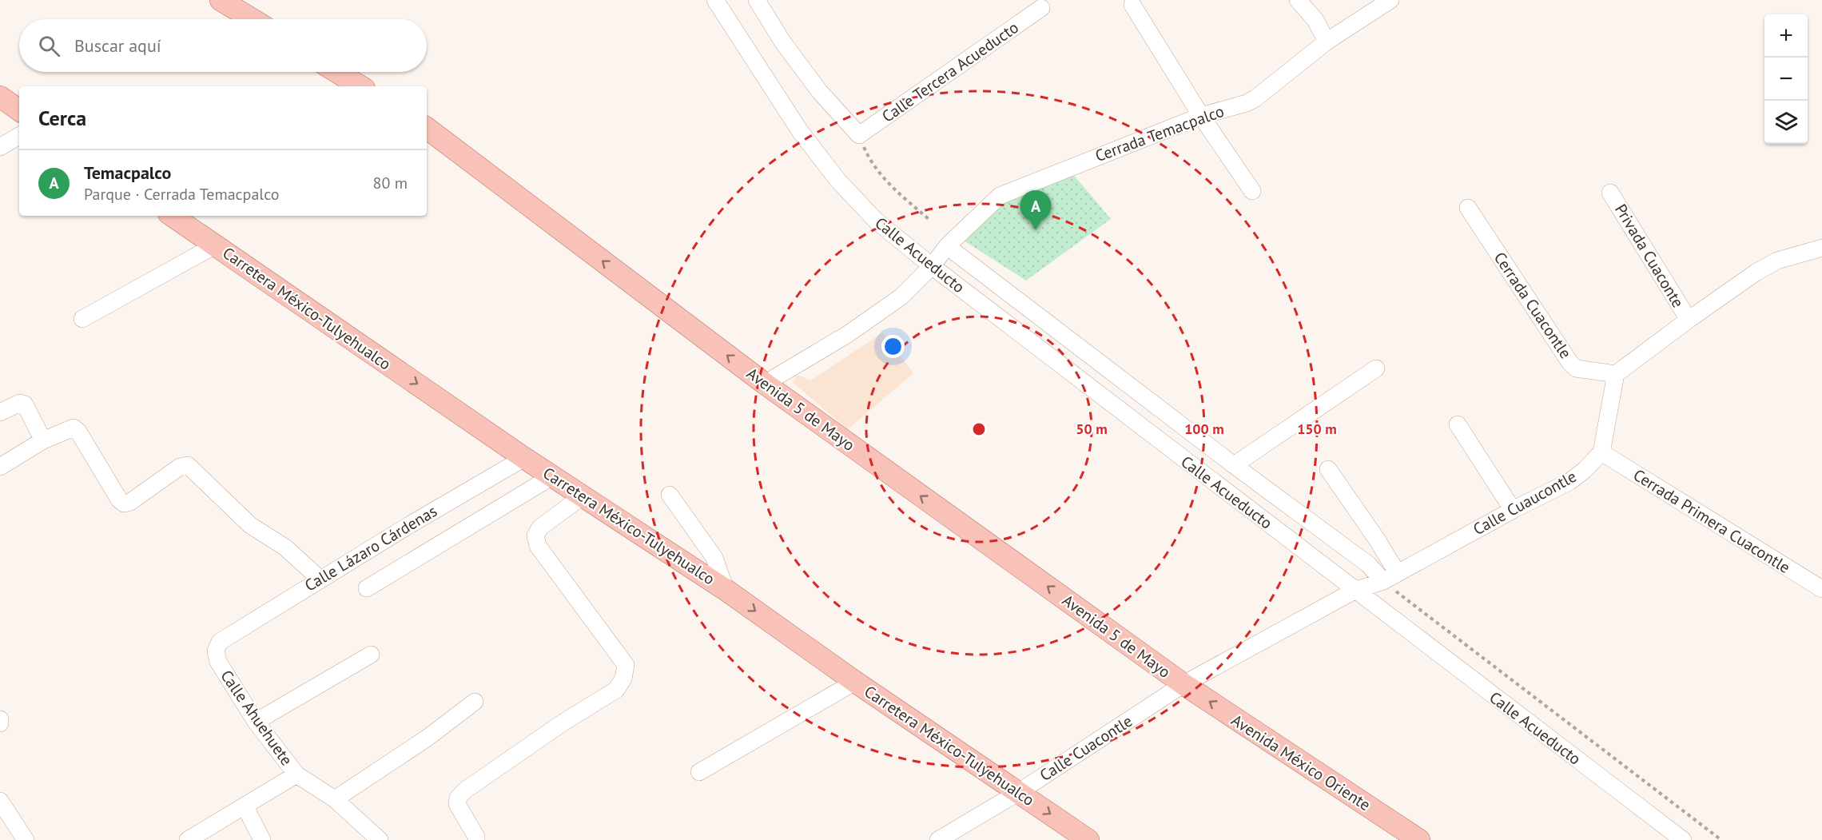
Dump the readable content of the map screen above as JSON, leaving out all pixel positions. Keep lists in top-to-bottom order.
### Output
{
  "streets": {
    "main road": ["Carretera México-Tulyehualco", "Avenida 5 de Mayo", "Avenida México Oriente"],
    "street": [
      "Calle Tercera Acueducto",
      "Cerrada Temacpalco",
      "Calle Acueducto",
      "Privada Cuaconte",
      "Cerrada Cuacontle",
      "Calle Cuaucontle",
      "Cerrada Primera Cuacontle",
      "Calle Lázaro Cárdenas",
      "Calle Ahuehuete",
      "Calle Cuacontle"
    ]
  },
  "crossings": [
    ["Cerrada Temacpalco", "Calle Acueducto"],
    ["Cerrada Temacpalco", "Avenida 5 de Mayo"],
    ["Calle Acueducto", "Calle Cuaucontle"],
    ["Carretera México-Tulyehualco", "Calle Lázaro Cárdenas"],
    ["Carretera México-Tulyehualco", "Calle Cuacontle"],
    ["Avenida 5 de Mayo", "Calle Cuaucontle"],
    ["Avenida 5 de Mayo", "Calle Cuacontle"],
    ["Avenida 5 de Mayo", "Avenida México Oriente"],
    ["Calle Cuaucontle", "Cerrada Primera Cuacontle"],
    ["Calle Cuaucontle", "Calle Cuacontle"],
    ["Calle Cuaucontle", "Avenida México Oriente"],
    ["Calle Lázaro Cárdenas", "Calle Ahuehuete"],
    ["Calle Cuacontle", "Avenida México Oriente"]
  ],
  "one_way": ["Carretera México-Tulyehualco", "Avenida 5 de Mayo", "Avenida México Oriente"],
  "page": {
    "map_buttons": ["+", "−"],
    "search": "Buscar aquí",
    "heading": "Cerca",
    "list": [
      {
        "mark": "A",
        "name": "Temacpalco",
        "note": "Parque · Cerrada Temacpalco",
        "value": "80 m"
      }
    ],
    "pins": "A"
  },
  "rings": ["50 m", "100 m", "150 m"]
}
